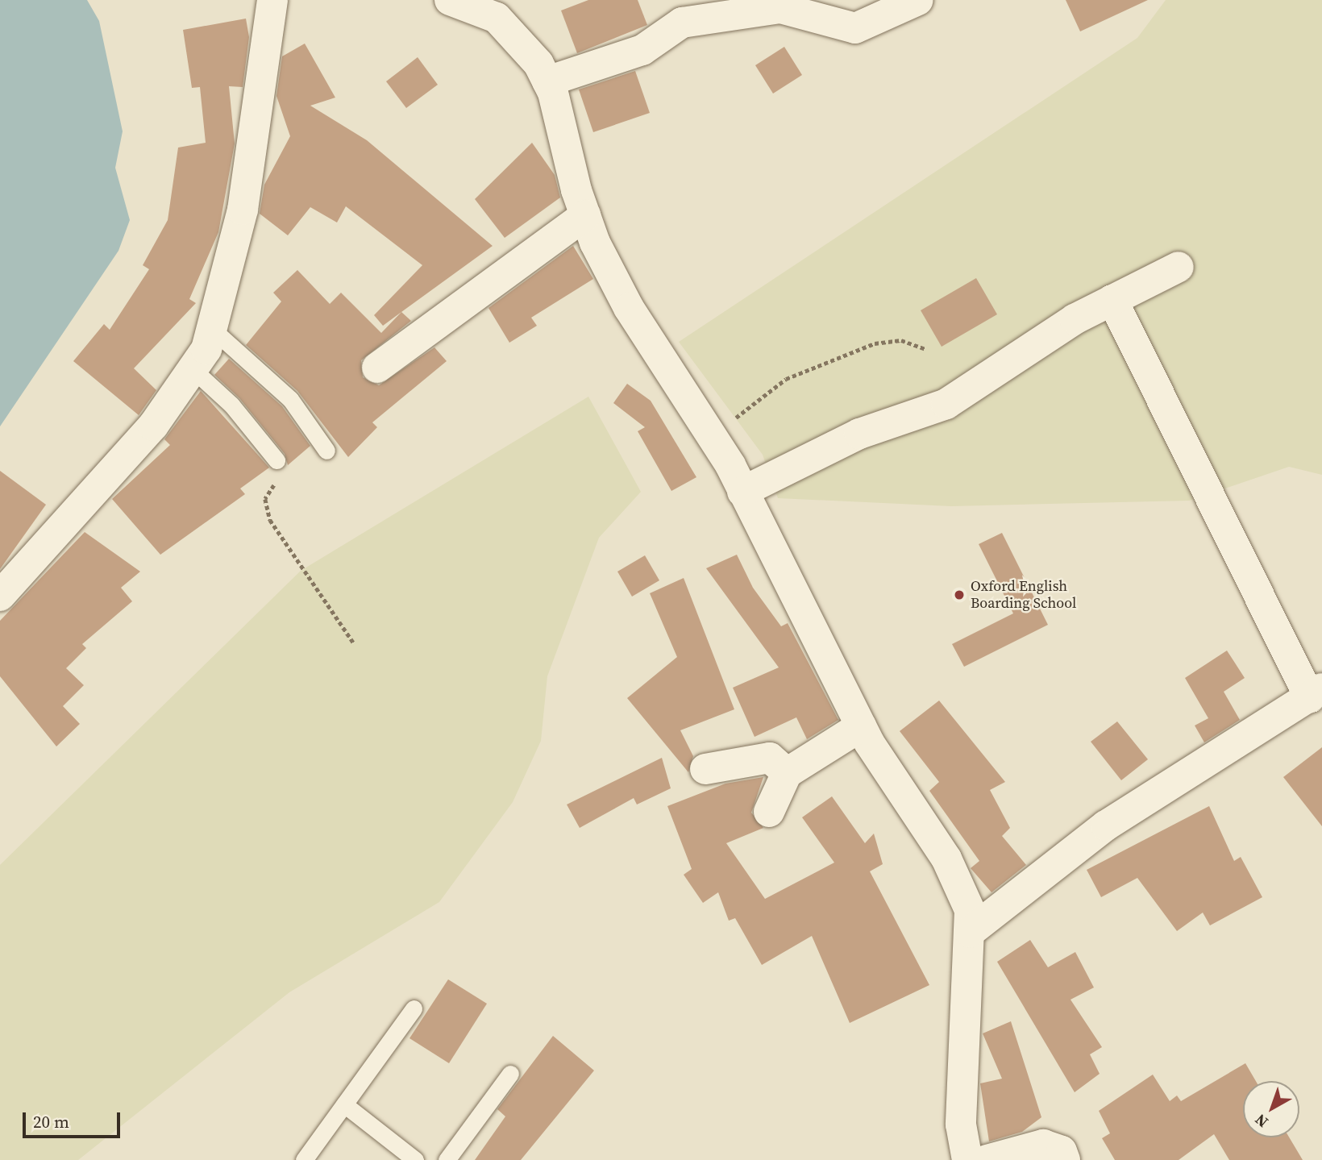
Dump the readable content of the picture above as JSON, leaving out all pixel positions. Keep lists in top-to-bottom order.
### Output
{
  "places": ["Oxford English Boarding School"],
  "scale_bar": "20 m",
  "north": "bottom left"
}
